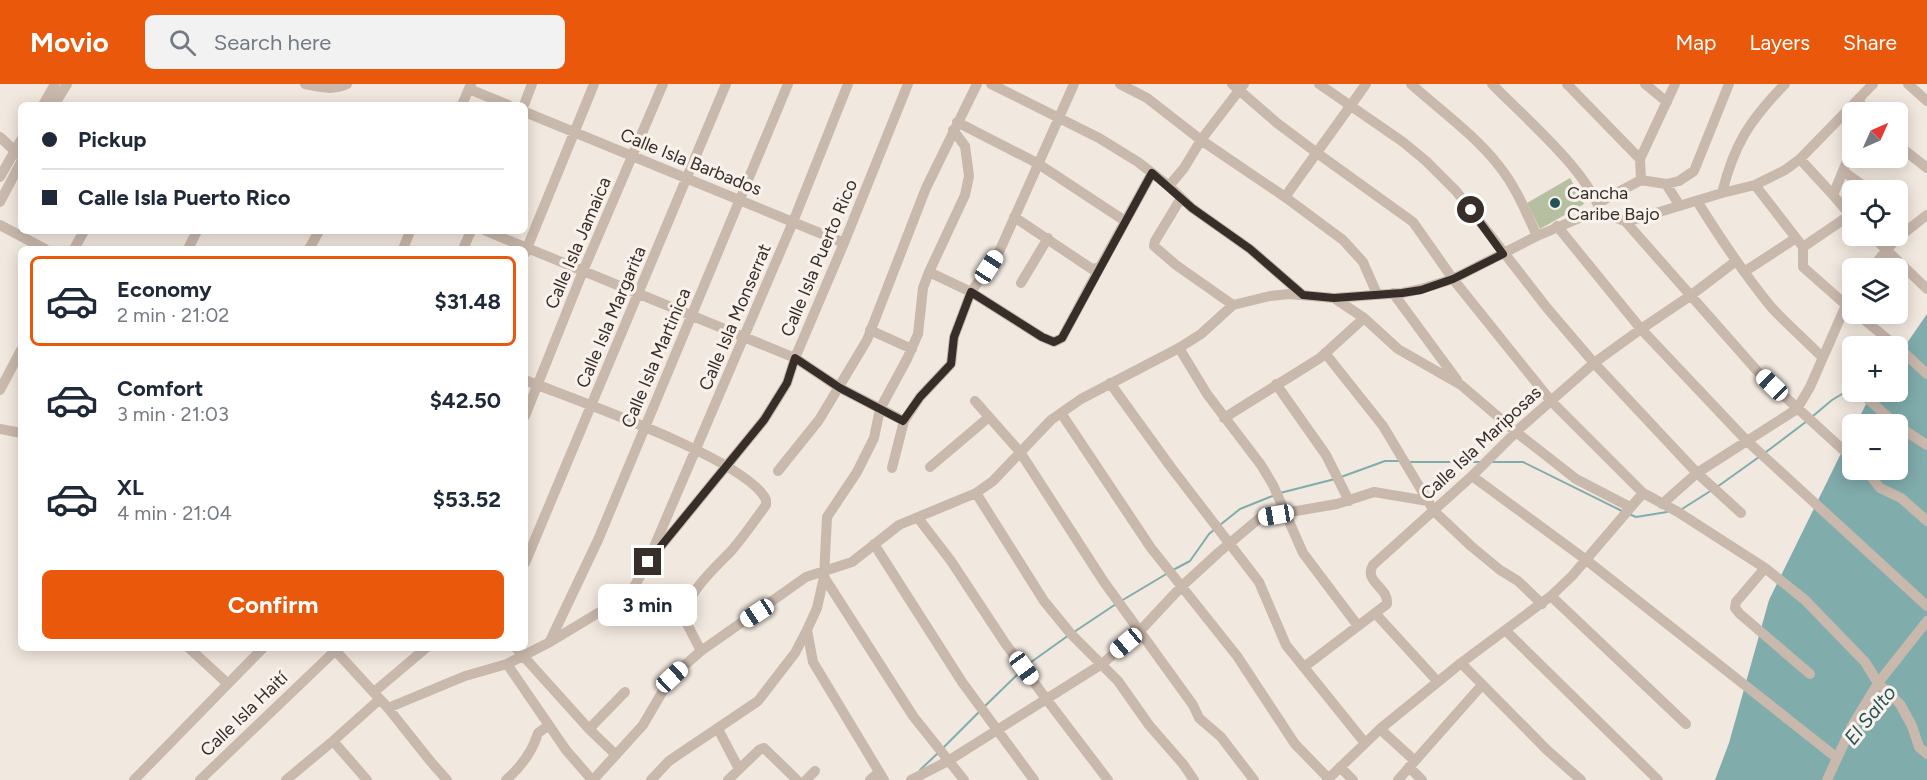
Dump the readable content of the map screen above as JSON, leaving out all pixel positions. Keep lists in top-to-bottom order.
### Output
{
  "streets": {
    "street": [
      "Calle Isla Barbados",
      "Calle Isla Jamaica",
      "Calle Isla Puerto Rico",
      "Calle Isla Margarita",
      "Calle Isla Monserrat",
      "Calle Isla Martinica",
      "Calle Isla Mariposas",
      "Calle Isla Haití"
    ]
  },
  "crossings": [
    ["Calle Isla Barbados", "Calle Isla Jamaica"],
    ["Calle Isla Barbados", "Calle Isla Puerto Rico"],
    ["Calle Isla Barbados", "Calle Isla Margarita"],
    ["Calle Isla Barbados", "Calle Isla Monserrat"],
    ["Calle Isla Barbados", "Calle Isla Martinica"],
    ["Calle Isla Puerto Rico", "Calle Isla Monserrat"],
    ["Calle Isla Puerto Rico", "Calle Isla Martinica"]
  ],
  "water": ["El Salto"],
  "places": ["Cancha Caribe Bajo"],
  "north": "top right",
  "page": {
    "header": "Movio",
    "search": "Search here",
    "nav": ["Map", "Layers", "Share"],
    "map_buttons": ["+", "−"],
    "banner": ["Pickup", "Calle Isla Puerto Rico"],
    "list": [
      {
        "name": "Economy",
        "note": "2 min · 21:02",
        "value": "$31.48"
      },
      {
        "name": "Comfort",
        "note": "3 min · 21:03",
        "value": "$42.50"
      },
      {
        "name": "XL",
        "note": "4 min · 21:04",
        "value": "$53.52"
      }
    ],
    "buttons": "Confirm",
    "bubble": "3 min"
  }
}
